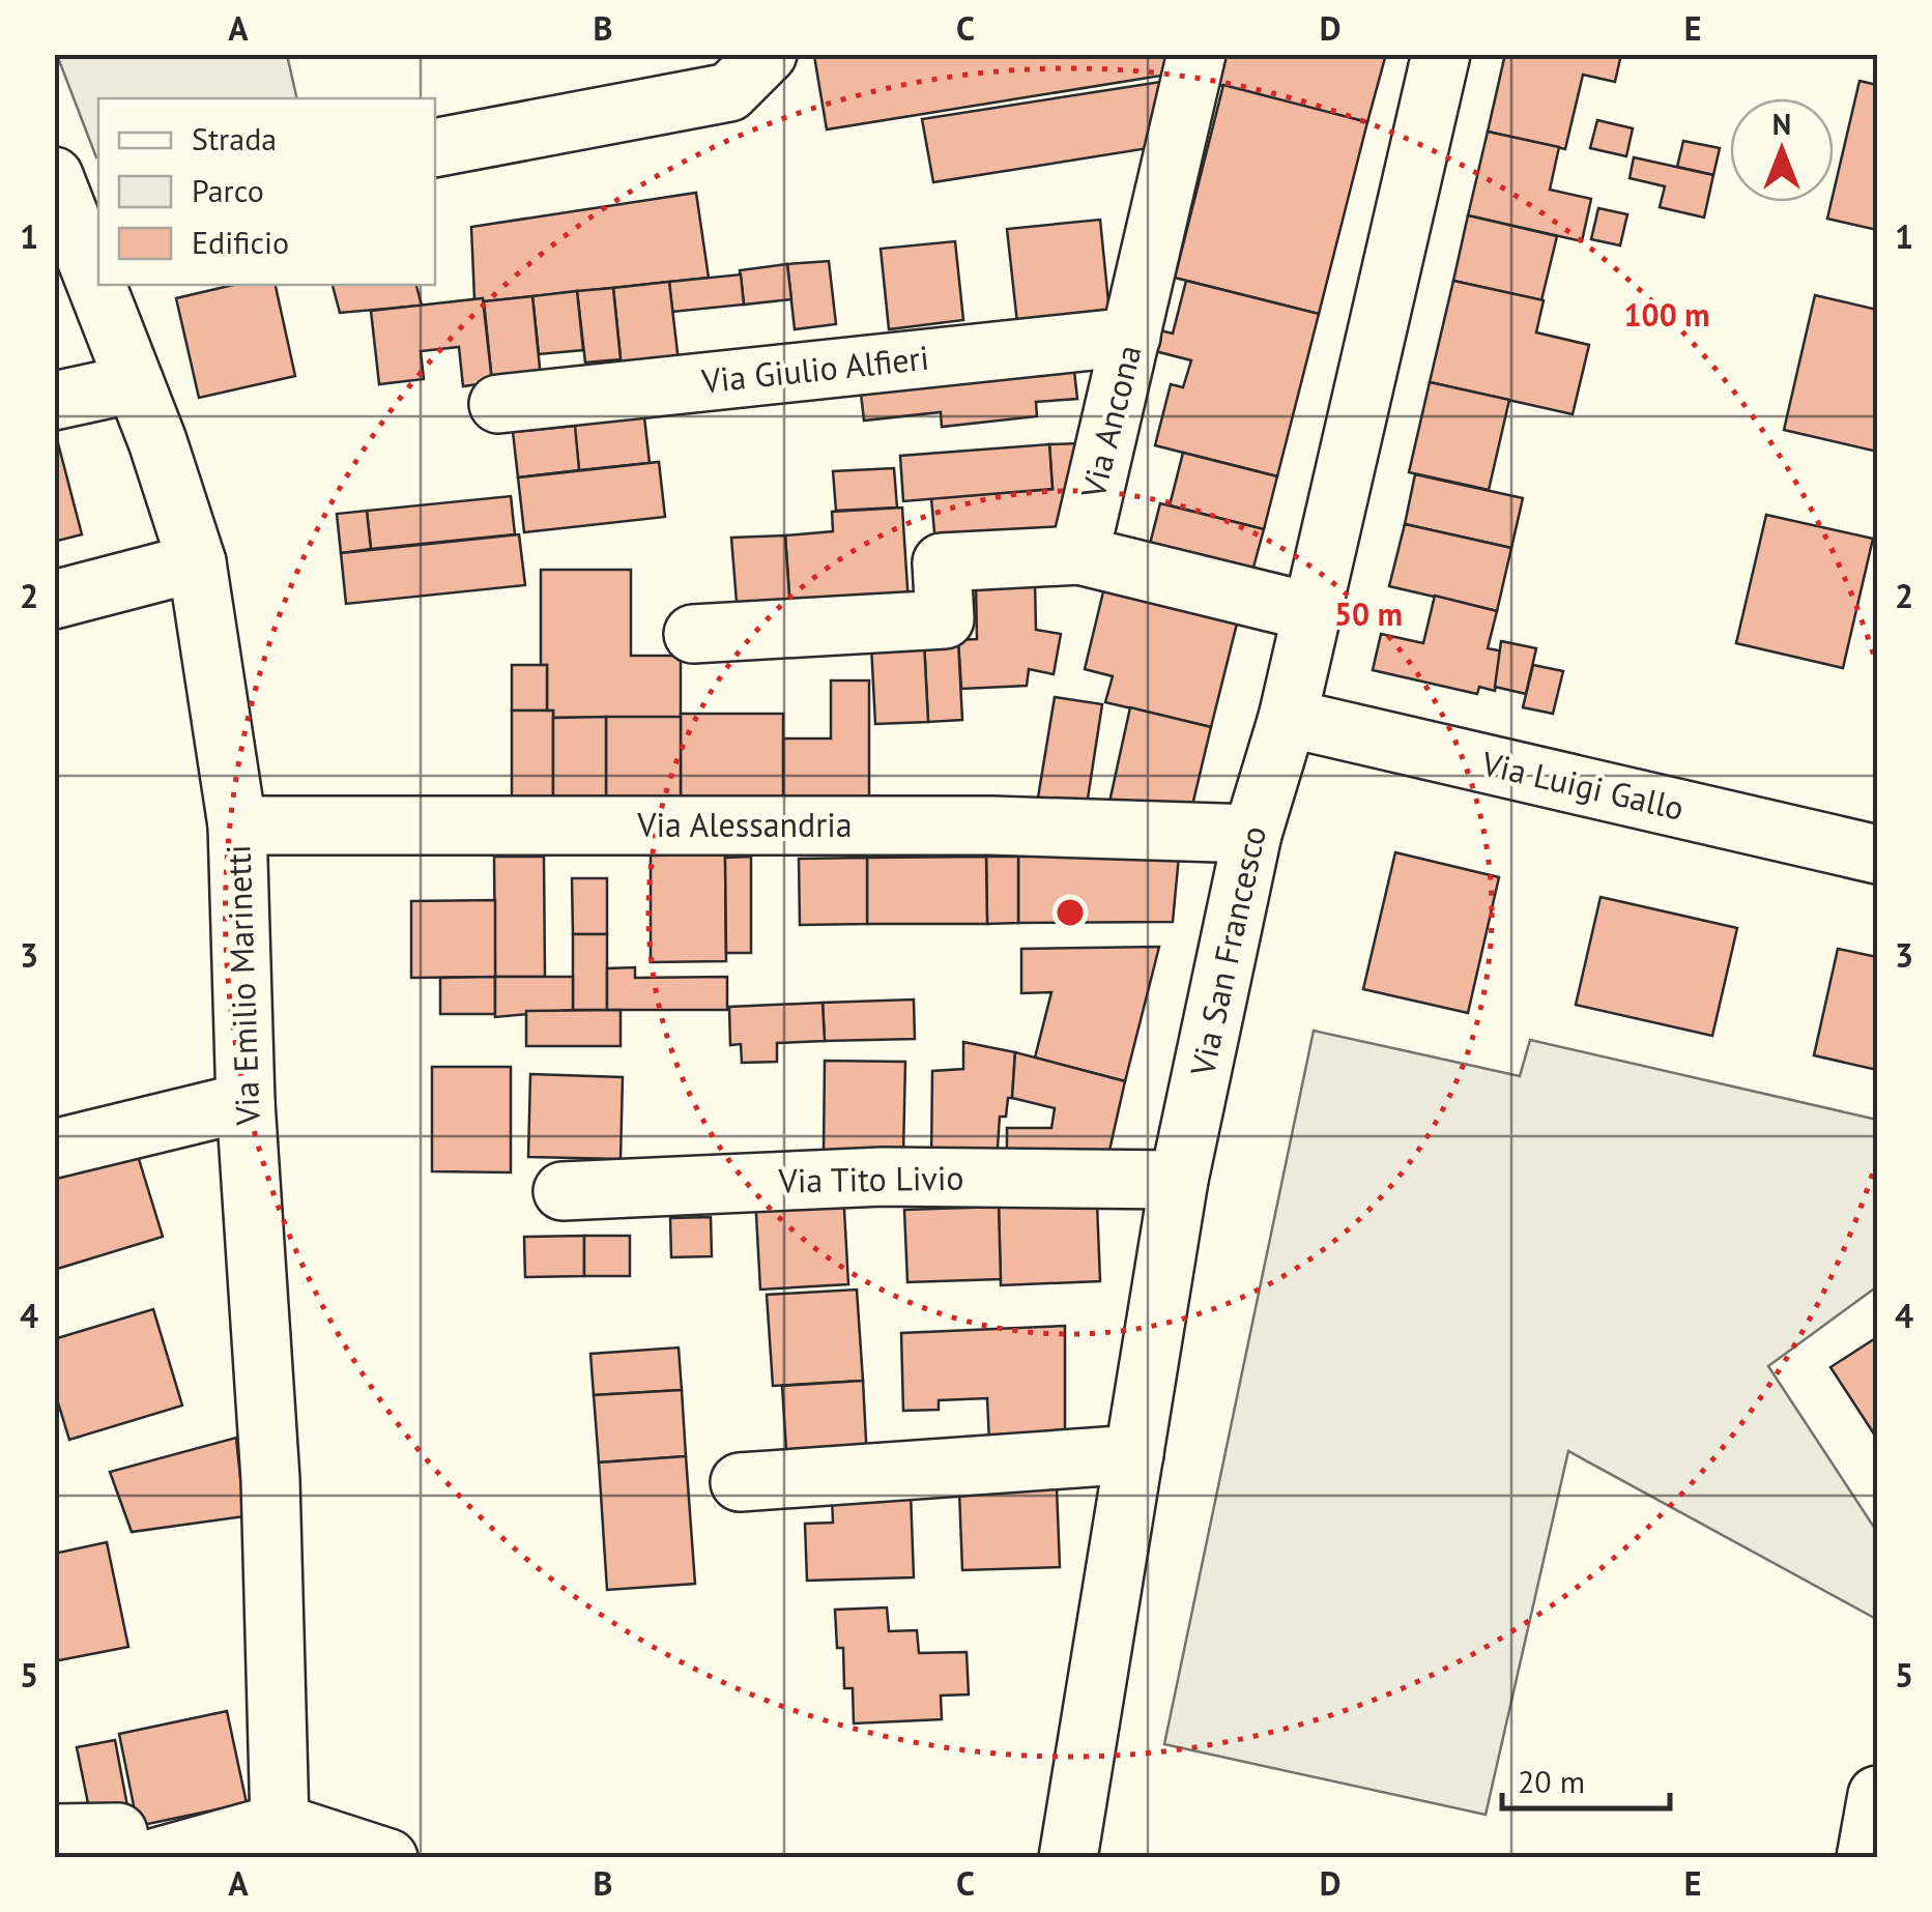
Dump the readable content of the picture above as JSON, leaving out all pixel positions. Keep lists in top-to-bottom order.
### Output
{
  "streets": {
    "street": [
      "Via Giulio Alfieri",
      "Via Ancona",
      "Via Luigi Gallo",
      "Via Alessandria",
      "Via San Francesco",
      "Via Emilio Marinetti",
      "Via Tito Livio"
    ]
  },
  "crossings": [
    ["Via Giulio Alfieri", "Via Ancona"],
    ["Via Luigi Gallo", "Via San Francesco"],
    ["Via Alessandria", "Via San Francesco"],
    ["Via Alessandria", "Via Emilio Marinetti"],
    ["Via San Francesco", "Via Tito Livio"]
  ],
  "legend": ["Strada", "Parco", "Edificio"],
  "scale_bar": "20 m",
  "north": "top",
  "grid": {
    "columns": [
      "A",
      "B",
      "C",
      "D",
      "E"
    ],
    "rows": [
      "1",
      "2",
      "3",
      "4",
      "5"
    ]
  },
  "rings": ["100 m", "50 m"]
}
